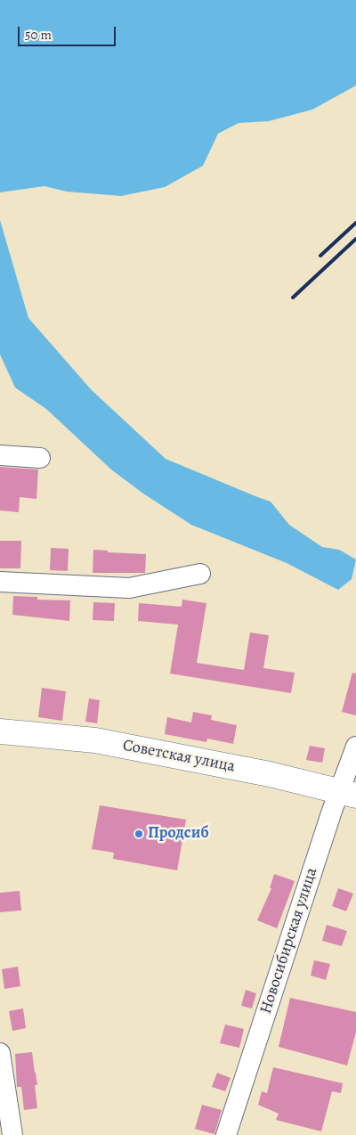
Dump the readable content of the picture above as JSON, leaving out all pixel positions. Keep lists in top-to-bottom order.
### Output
{
  "streets": {
    "main road": ["Советская улица"],
    "street": ["Новосибирская улица"]
  },
  "crossings": [
    ["Советская улица", "Новосибирская улица"]
  ],
  "places": ["Продсиб"],
  "scale_bar": "50 m"
}
